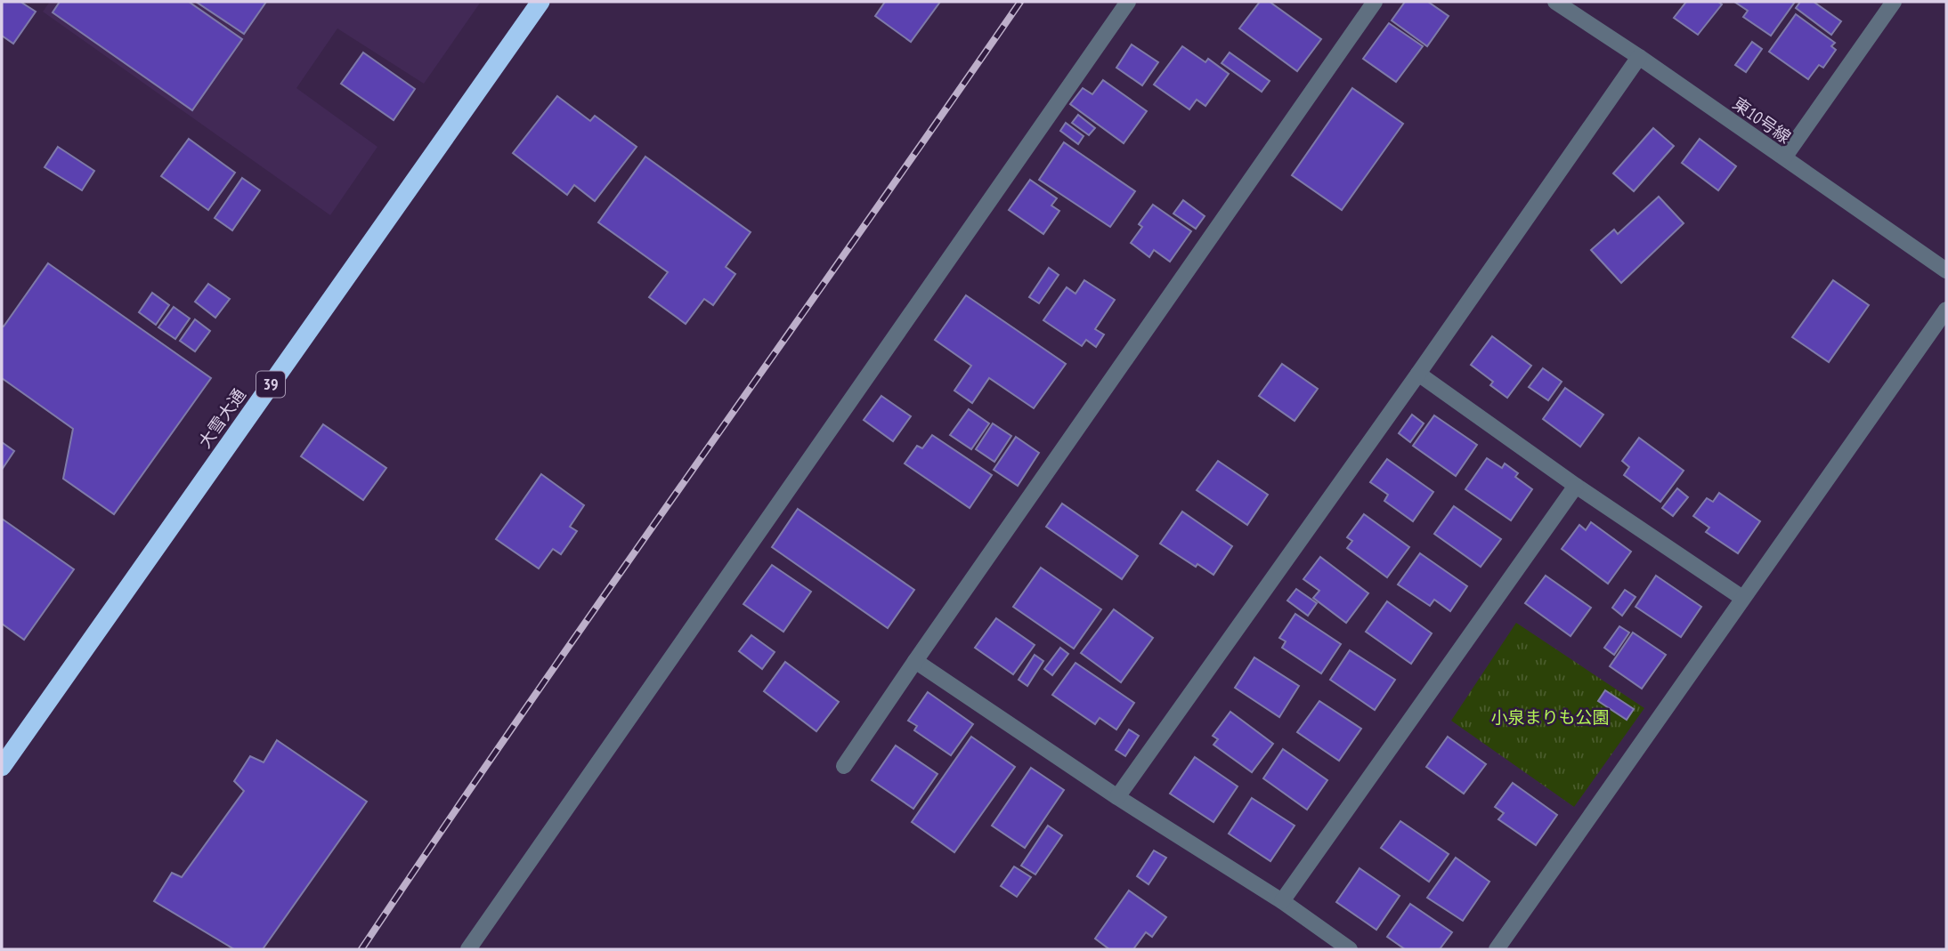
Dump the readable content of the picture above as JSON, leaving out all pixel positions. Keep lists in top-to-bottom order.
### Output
{
  "streets": {
    "highway": ["39", "大雪大通"],
    "street": ["東10号線"]
  },
  "parks": ["小泉まりも公園"]
}
